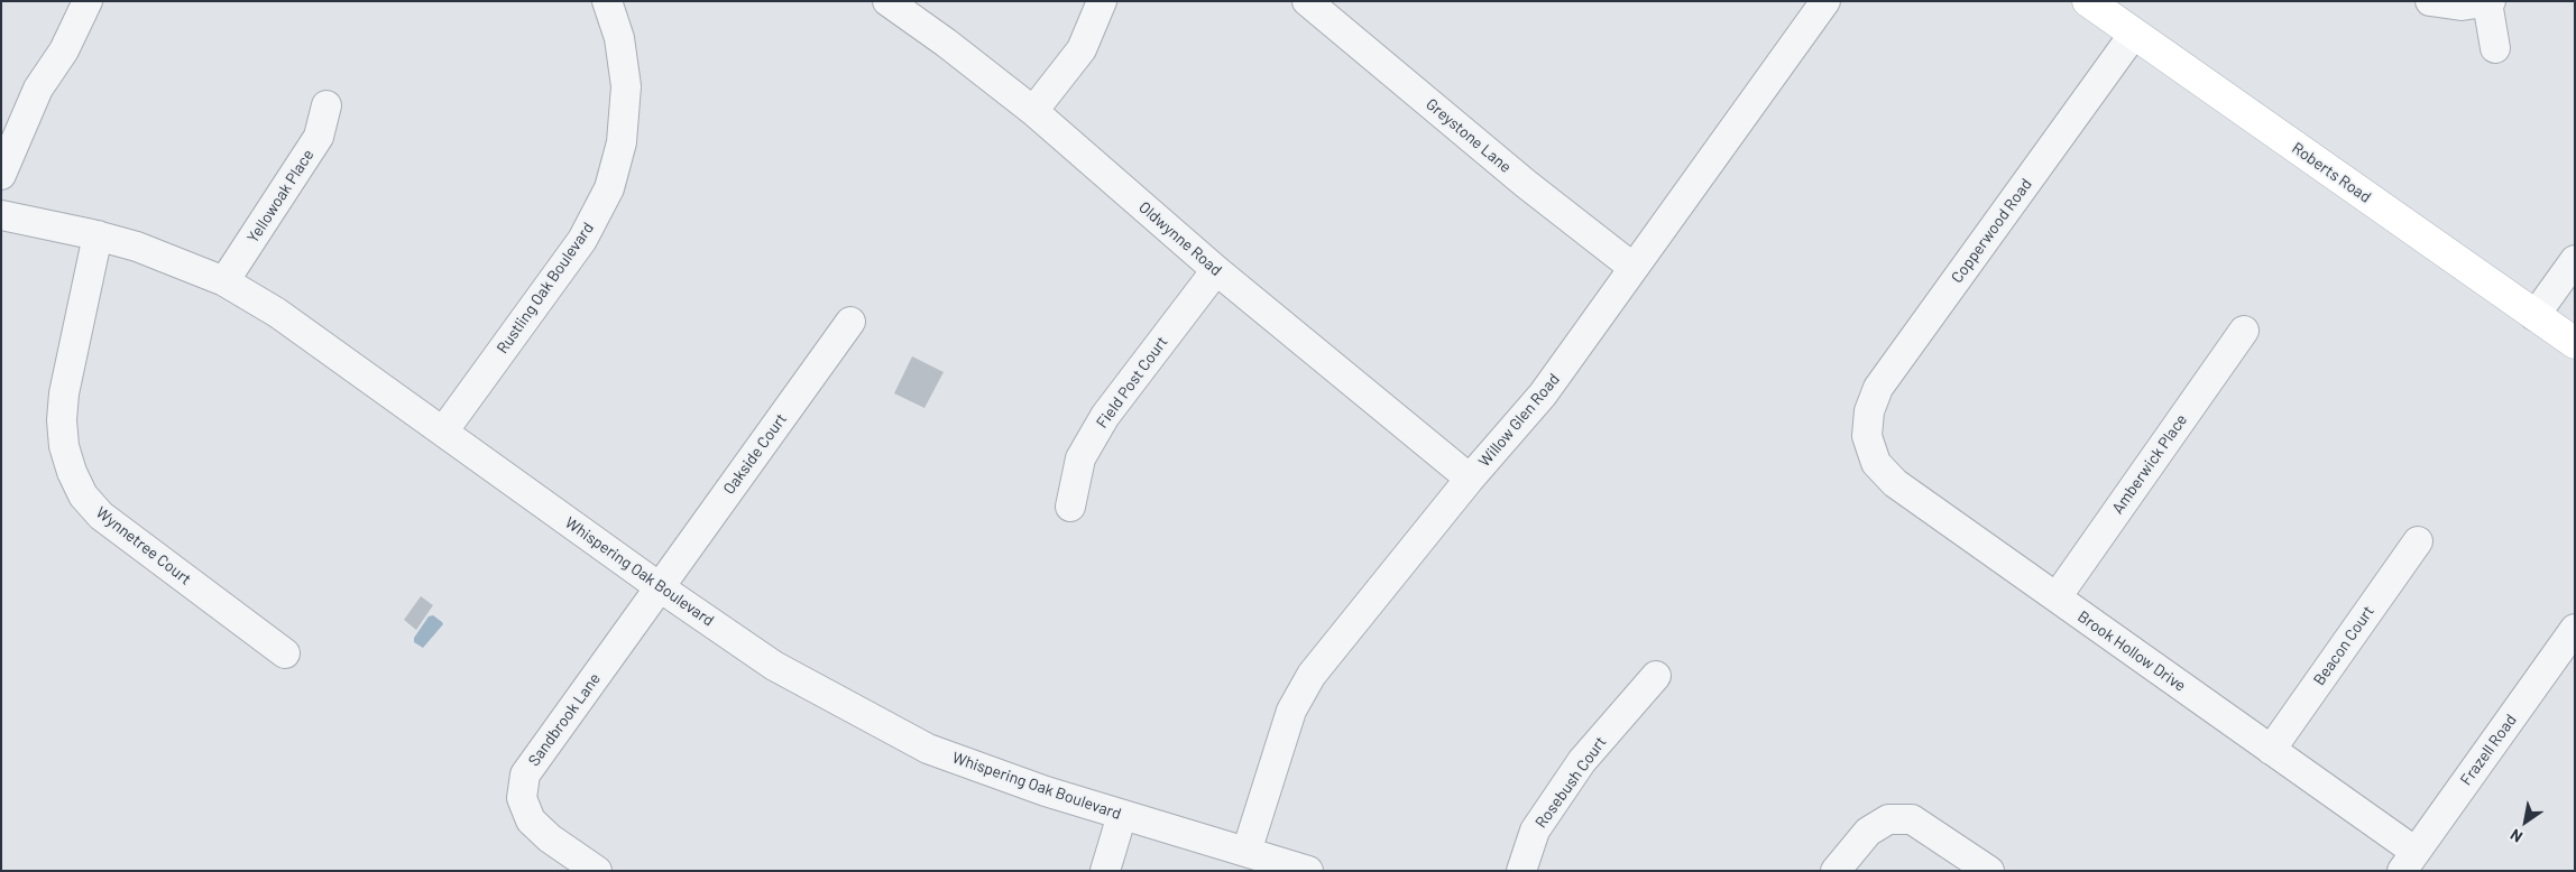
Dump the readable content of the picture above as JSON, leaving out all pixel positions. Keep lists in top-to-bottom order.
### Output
{
  "streets": {
    "main road": ["Roberts Road"],
    "street": [
      "Greystone Lane",
      "Yellowoak Place",
      "Copperwood Road",
      "Oldwynne Road",
      "Rustling Oak Boulevard",
      "Field Post Court",
      "Willow Glen Road",
      "Oakside Court",
      "Amberwick Place",
      "Wynnetree Court",
      "Whispering Oak Boulevard",
      "Beacon Court",
      "Brook Hollow Drive",
      "Sandbrook Lane",
      "Frazell Road",
      "Rosebush Court"
    ]
  },
  "crossings": [
    ["Greystone Lane", "Willow Glen Road"],
    ["Roberts Road", "Copperwood Road"],
    ["Yellowoak Place", "Whispering Oak Boulevard"],
    ["Copperwood Road", "Brook Hollow Drive"],
    ["Oldwynne Road", "Field Post Court"],
    ["Oldwynne Road", "Willow Glen Road"],
    ["Rustling Oak Boulevard", "Whispering Oak Boulevard"],
    ["Willow Glen Road", "Whispering Oak Boulevard"],
    ["Oakside Court", "Whispering Oak Boulevard"],
    ["Oakside Court", "Sandbrook Lane"],
    ["Amberwick Place", "Brook Hollow Drive"],
    ["Wynnetree Court", "Whispering Oak Boulevard"],
    ["Whispering Oak Boulevard", "Sandbrook Lane"],
    ["Beacon Court", "Brook Hollow Drive"],
    ["Brook Hollow Drive", "Frazell Road"]
  ],
  "north": "bottom left"
}
